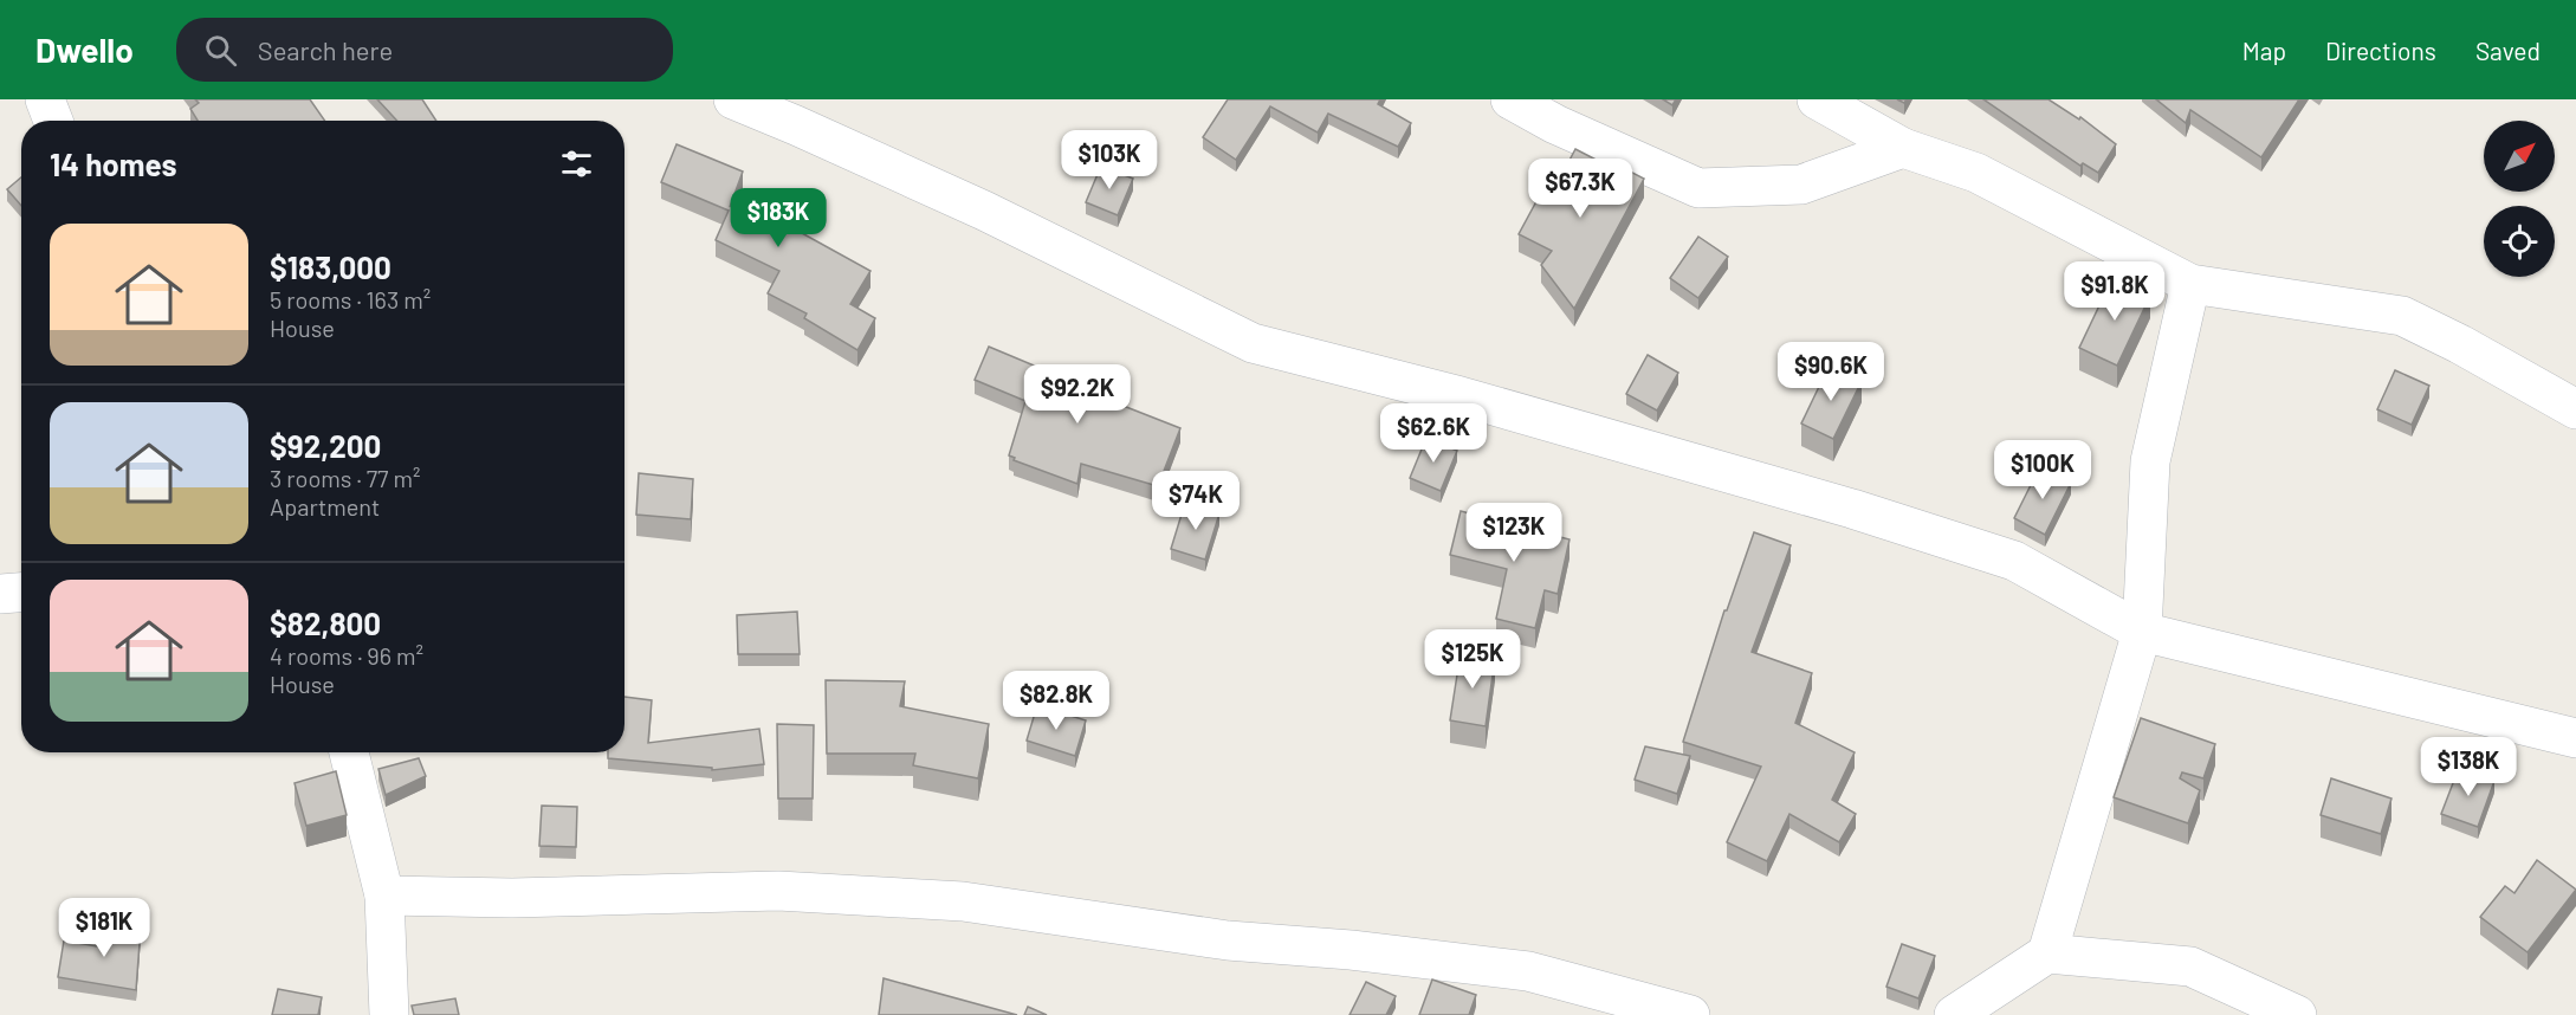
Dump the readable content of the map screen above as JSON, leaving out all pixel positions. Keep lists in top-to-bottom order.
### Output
{
  "north": "top right",
  "page": {
    "header": "Dwello",
    "search": "Search here",
    "nav": ["Map", "Directions", "Saved"],
    "heading": "14 homes",
    "price": [
      "$103K",
      "$67.3K",
      "$183K",
      "$91.8K",
      "$90.6K",
      "$92.2K",
      "$62.6K",
      "$100K",
      "$74K",
      "$123K",
      "$125K",
      "$82.8K",
      "$138K",
      "$181K"
    ],
    "list": [
      {
        "name": "$183,000",
        "note": "5 rooms · 163 m² · House"
      },
      {
        "name": "$92,200",
        "note": "3 rooms · 77 m² · Apartment"
      },
      {
        "name": "$82,800",
        "note": "4 rooms · 96 m² · House"
      }
    ]
  }
}
